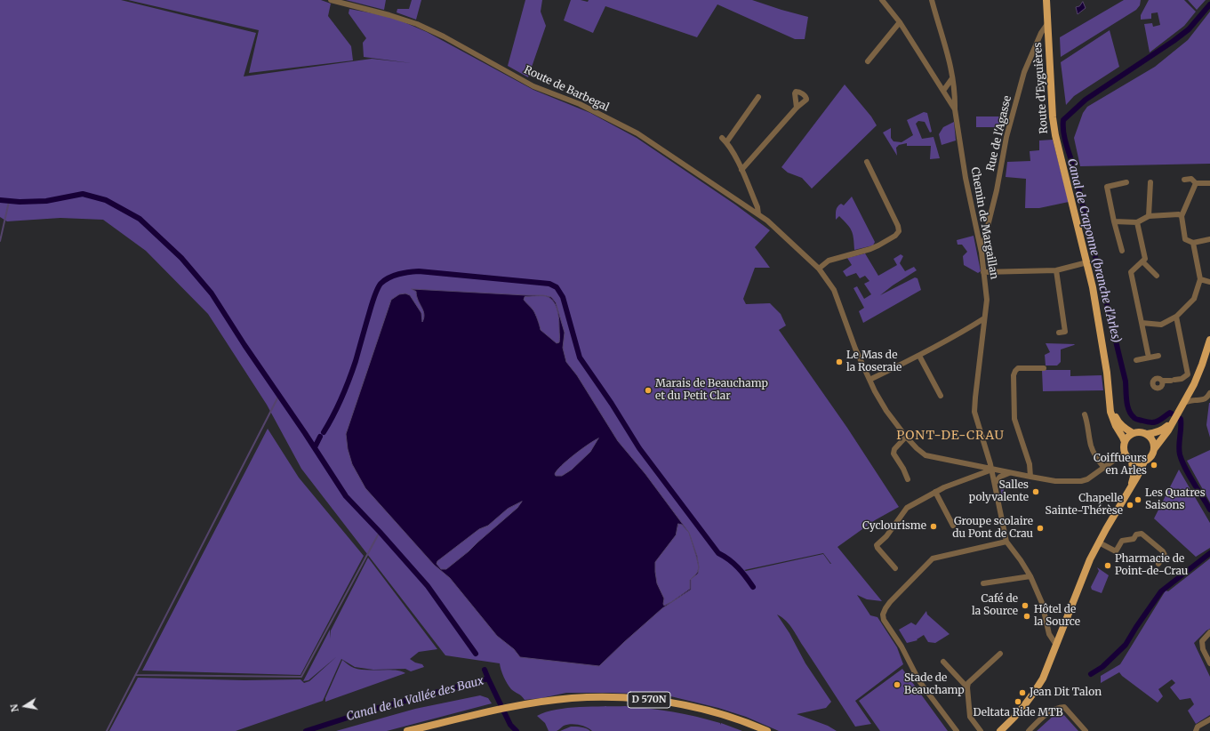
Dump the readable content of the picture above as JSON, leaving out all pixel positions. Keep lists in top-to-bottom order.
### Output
{
  "streets": {
    "main road": ["Route d'Eyguières", "D 570N"],
    "street": ["Route de Barbegal", "Rue de l'Agasse", "Chemin de Margaillan"]
  },
  "crossings": [
    ["Route d'Eyguières", "Route de Barbegal"],
    ["Route d'Eyguières", "Rue de l'Agasse"],
    ["Route de Barbegal", "Chemin de Margaillan"],
    ["Rue de l'Agasse", "Chemin de Margaillan"]
  ],
  "districts": ["PONT-DE-CRAU"],
  "water": ["Canal de Craponne (branche d'Arles)", "Canal de la Vallée des Baux"],
  "places": [
    "Le Mas de la Roseraie",
    "Marais de Beauchamp et du Petit Clar",
    "Coiffueurs en Arles",
    "Salles polyvalente",
    "Les Quatres Saisons",
    "Chapelle Sainte-Thérèse",
    "Cyclourisme",
    "Groupe scolaire du Pont de Crau",
    "Pharmacie de Point-de-Crau",
    "Café de la Source",
    "Hôtel de la Source",
    "Stade de Beauchamp",
    "Jean Dit Talon",
    "Deltata Ride MTB"
  ],
  "north": "left"
}
